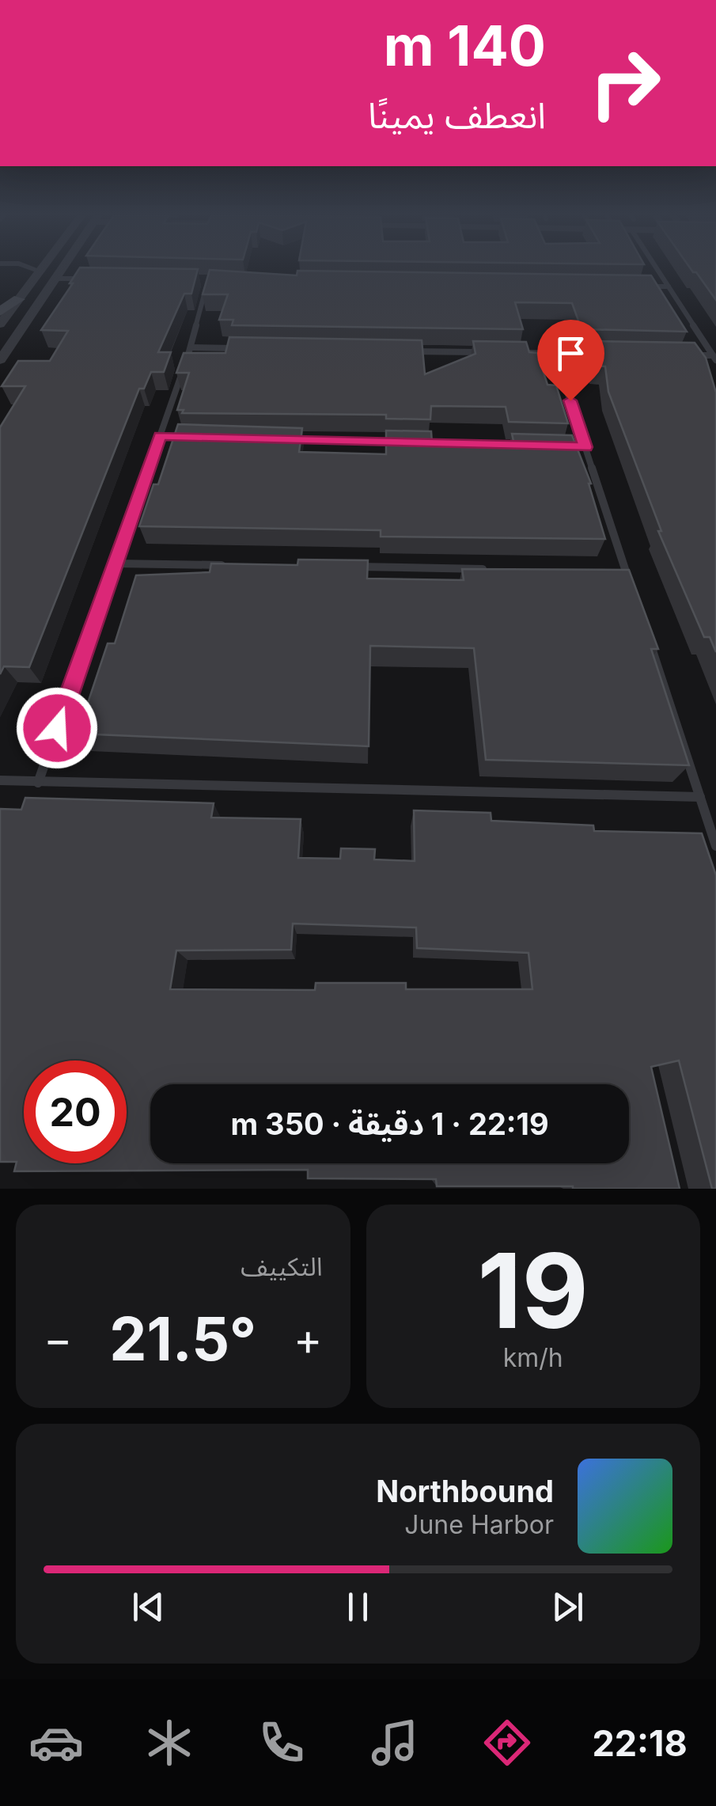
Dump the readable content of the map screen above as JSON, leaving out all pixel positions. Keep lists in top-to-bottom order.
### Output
{
  "page": {
    "turn": ["140 m", "انعطف يمينًا"],
    "limit": "20",
    "trip": "22:19 · 1 دقيقة · 350 m",
    "tile": [
      ["19", "km/h"],
      "التكييف"
    ],
    "heat": ["−", "21.5°", "+"],
    "song": ["Northbound", "June Harbor"],
    "tabs": "22:18"
  }
}
